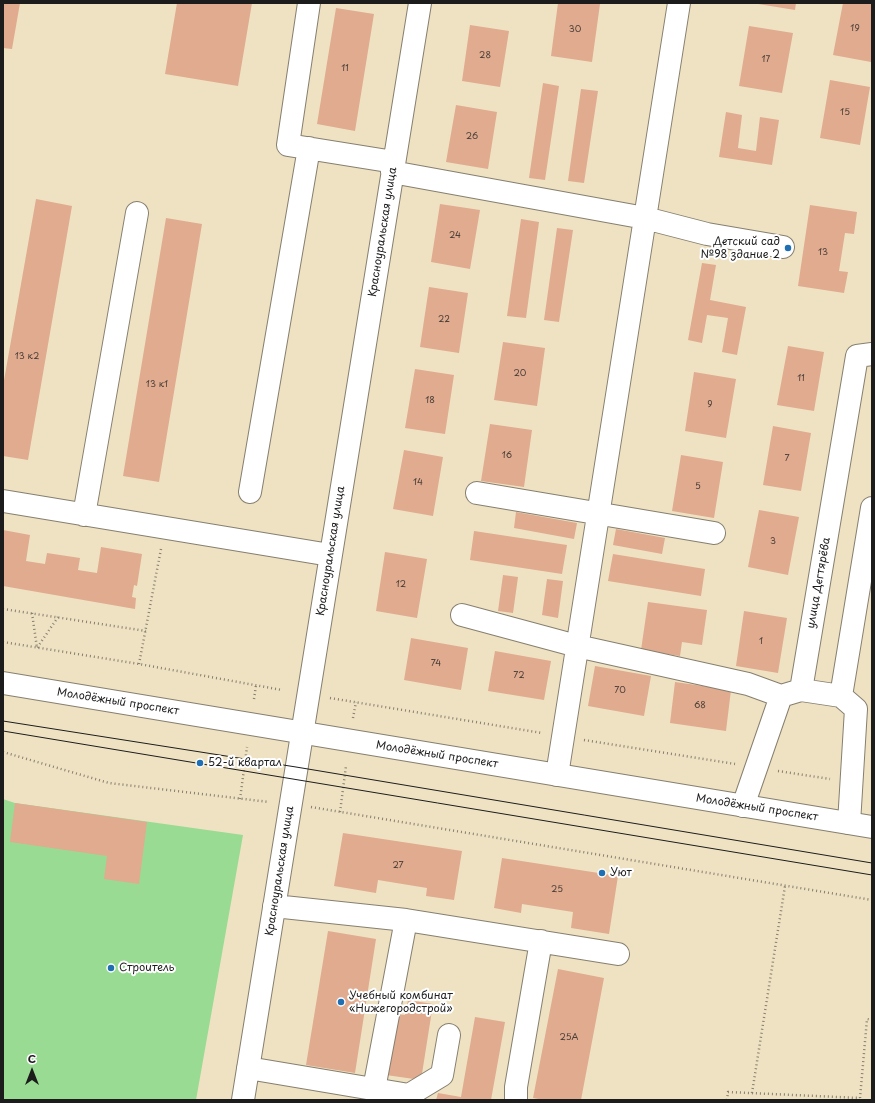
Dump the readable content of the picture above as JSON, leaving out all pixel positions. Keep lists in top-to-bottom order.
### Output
{
  "streets": {
    "street": ["Красноуральская улица", "улица Дегтярёва", "Молодёжный проспект"]
  },
  "crossings": [
    ["Красноуральская улица", "Молодёжный проспект"],
    ["улица Дегтярёва", "Молодёжный проспект"]
  ],
  "places": [
    "Детский сад №98 здание 2",
    "52-й квартал",
    "Уют",
    "Строитель",
    "Учебный комбинат «Нижегородстрой»"
  ],
  "house_numbers": [
    "19",
    "30",
    "28",
    "17",
    "11",
    "15",
    "26",
    "24",
    "13",
    "22",
    "13 к2",
    "20",
    "11",
    "13 к1",
    "18",
    "9",
    "16",
    "7",
    "14",
    "5",
    "3",
    "12",
    "1",
    "74",
    "72",
    "70",
    "68",
    "27",
    "25",
    "25А"
  ],
  "north": "top"
}
